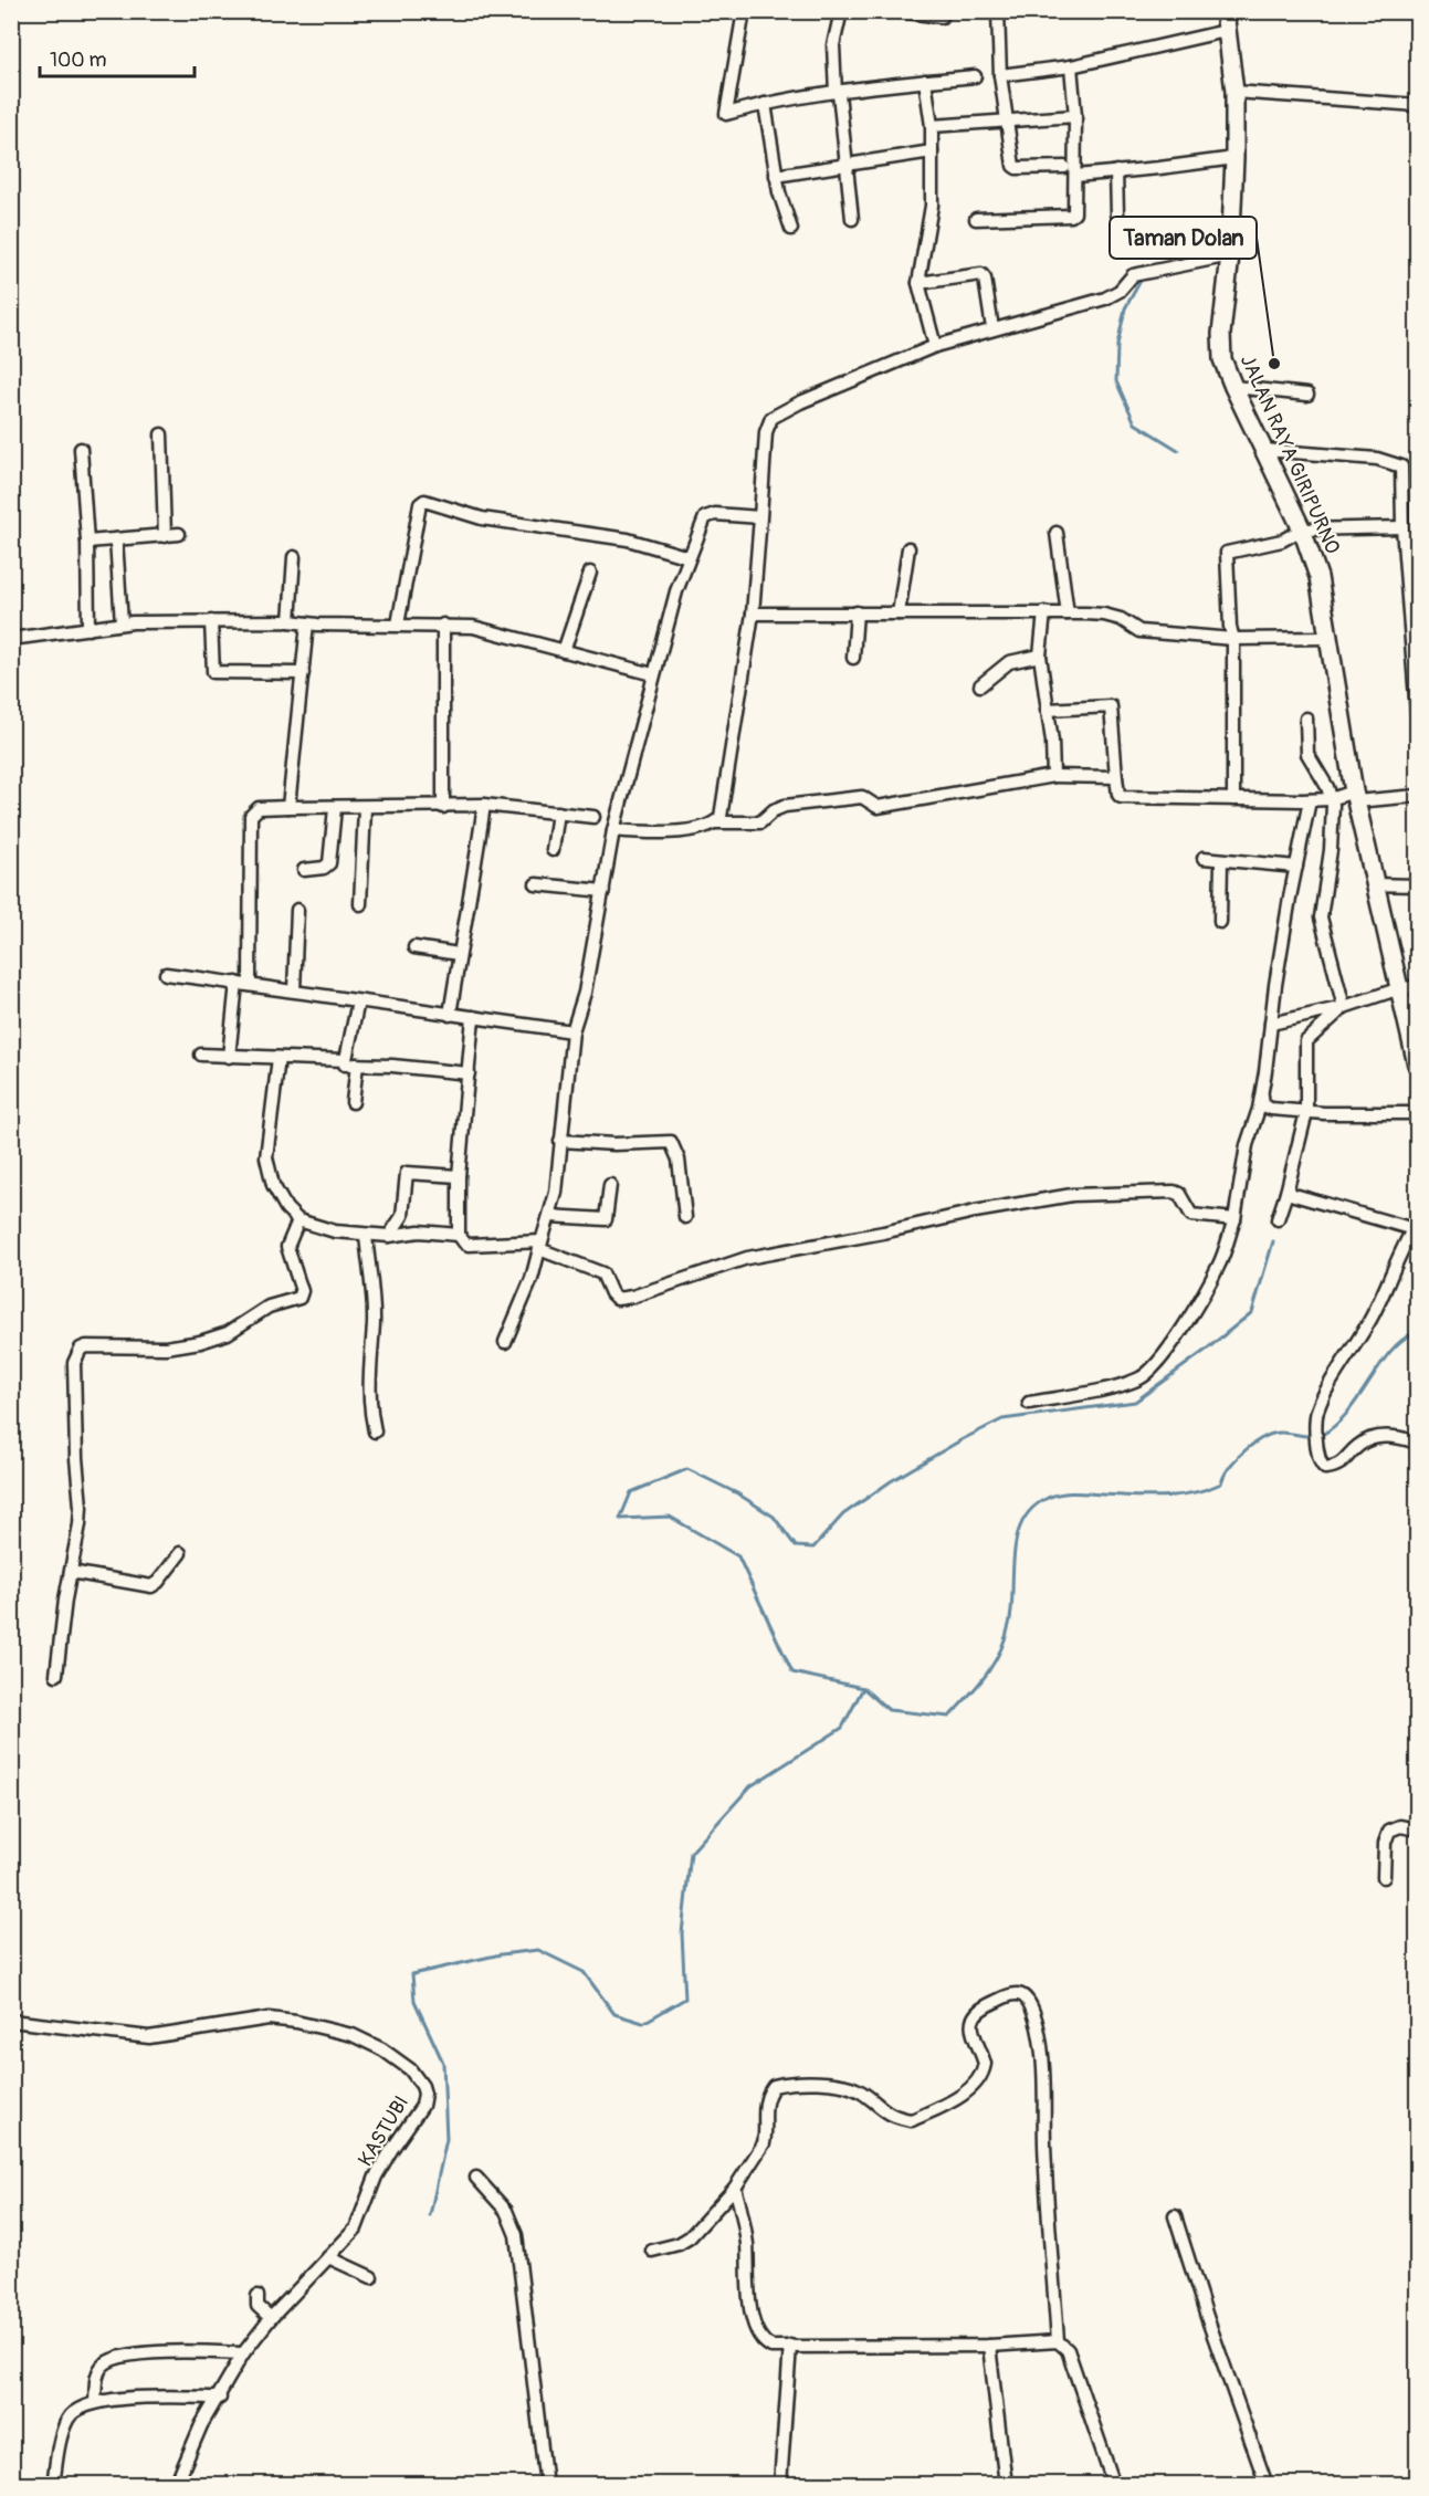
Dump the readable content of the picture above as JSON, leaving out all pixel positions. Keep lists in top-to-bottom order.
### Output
{
  "streets": {
    "main road": ["JALAN RAYA GIRIPURNO"],
    "street": ["KASTUBI"]
  },
  "places": ["Taman Dolan"],
  "scale_bar": "100 m"
}
